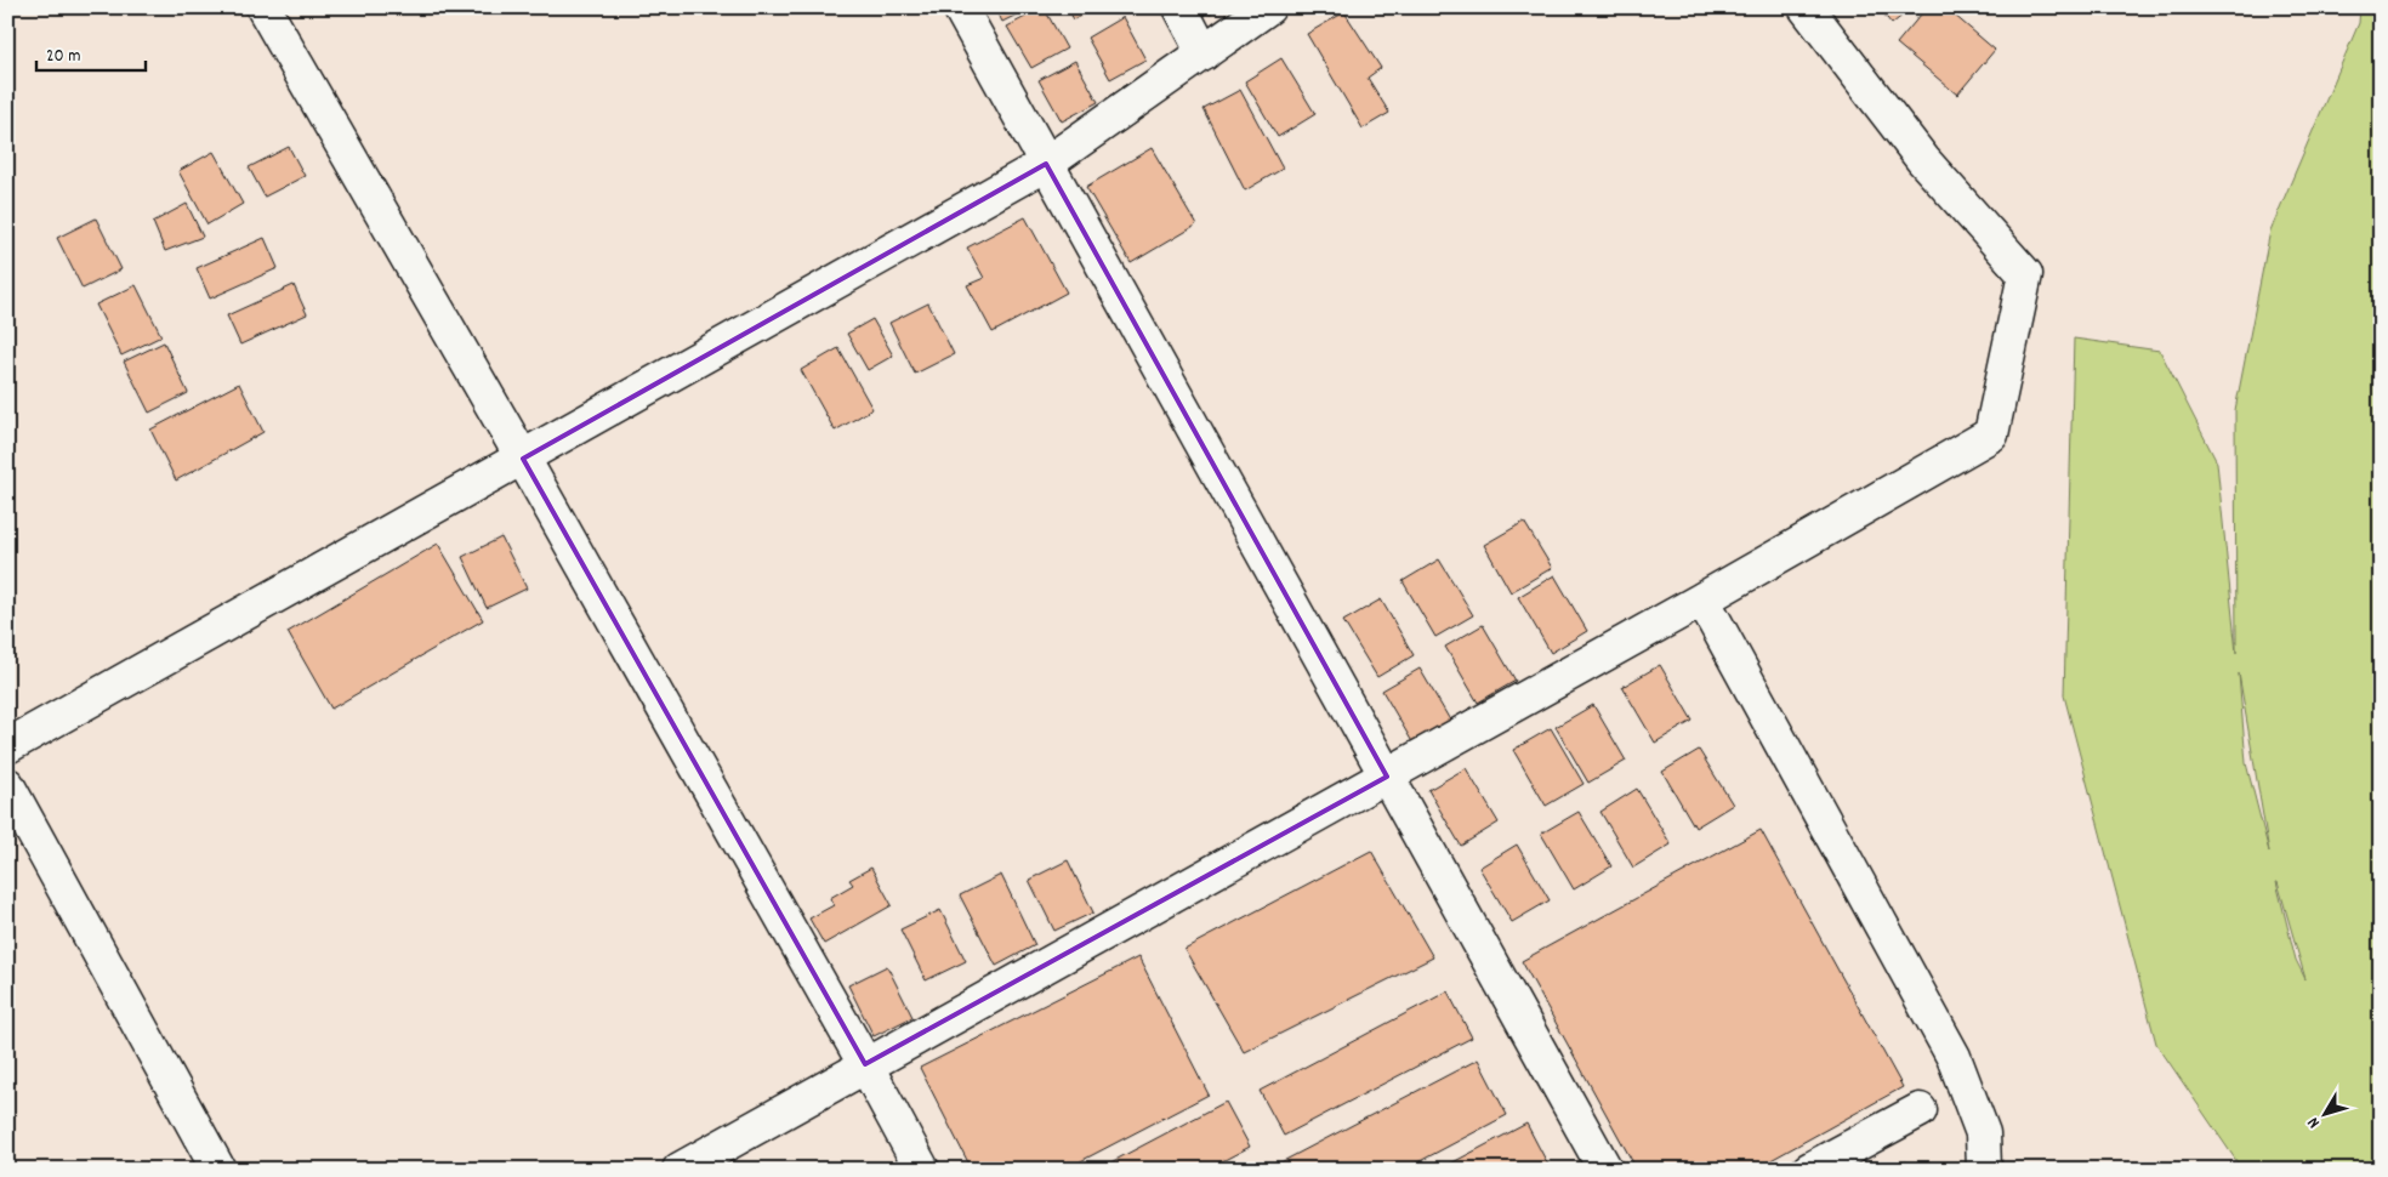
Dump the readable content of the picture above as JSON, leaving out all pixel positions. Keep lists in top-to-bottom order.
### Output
{
  "scale_bar": "20 m",
  "north": "bottom left"
}
